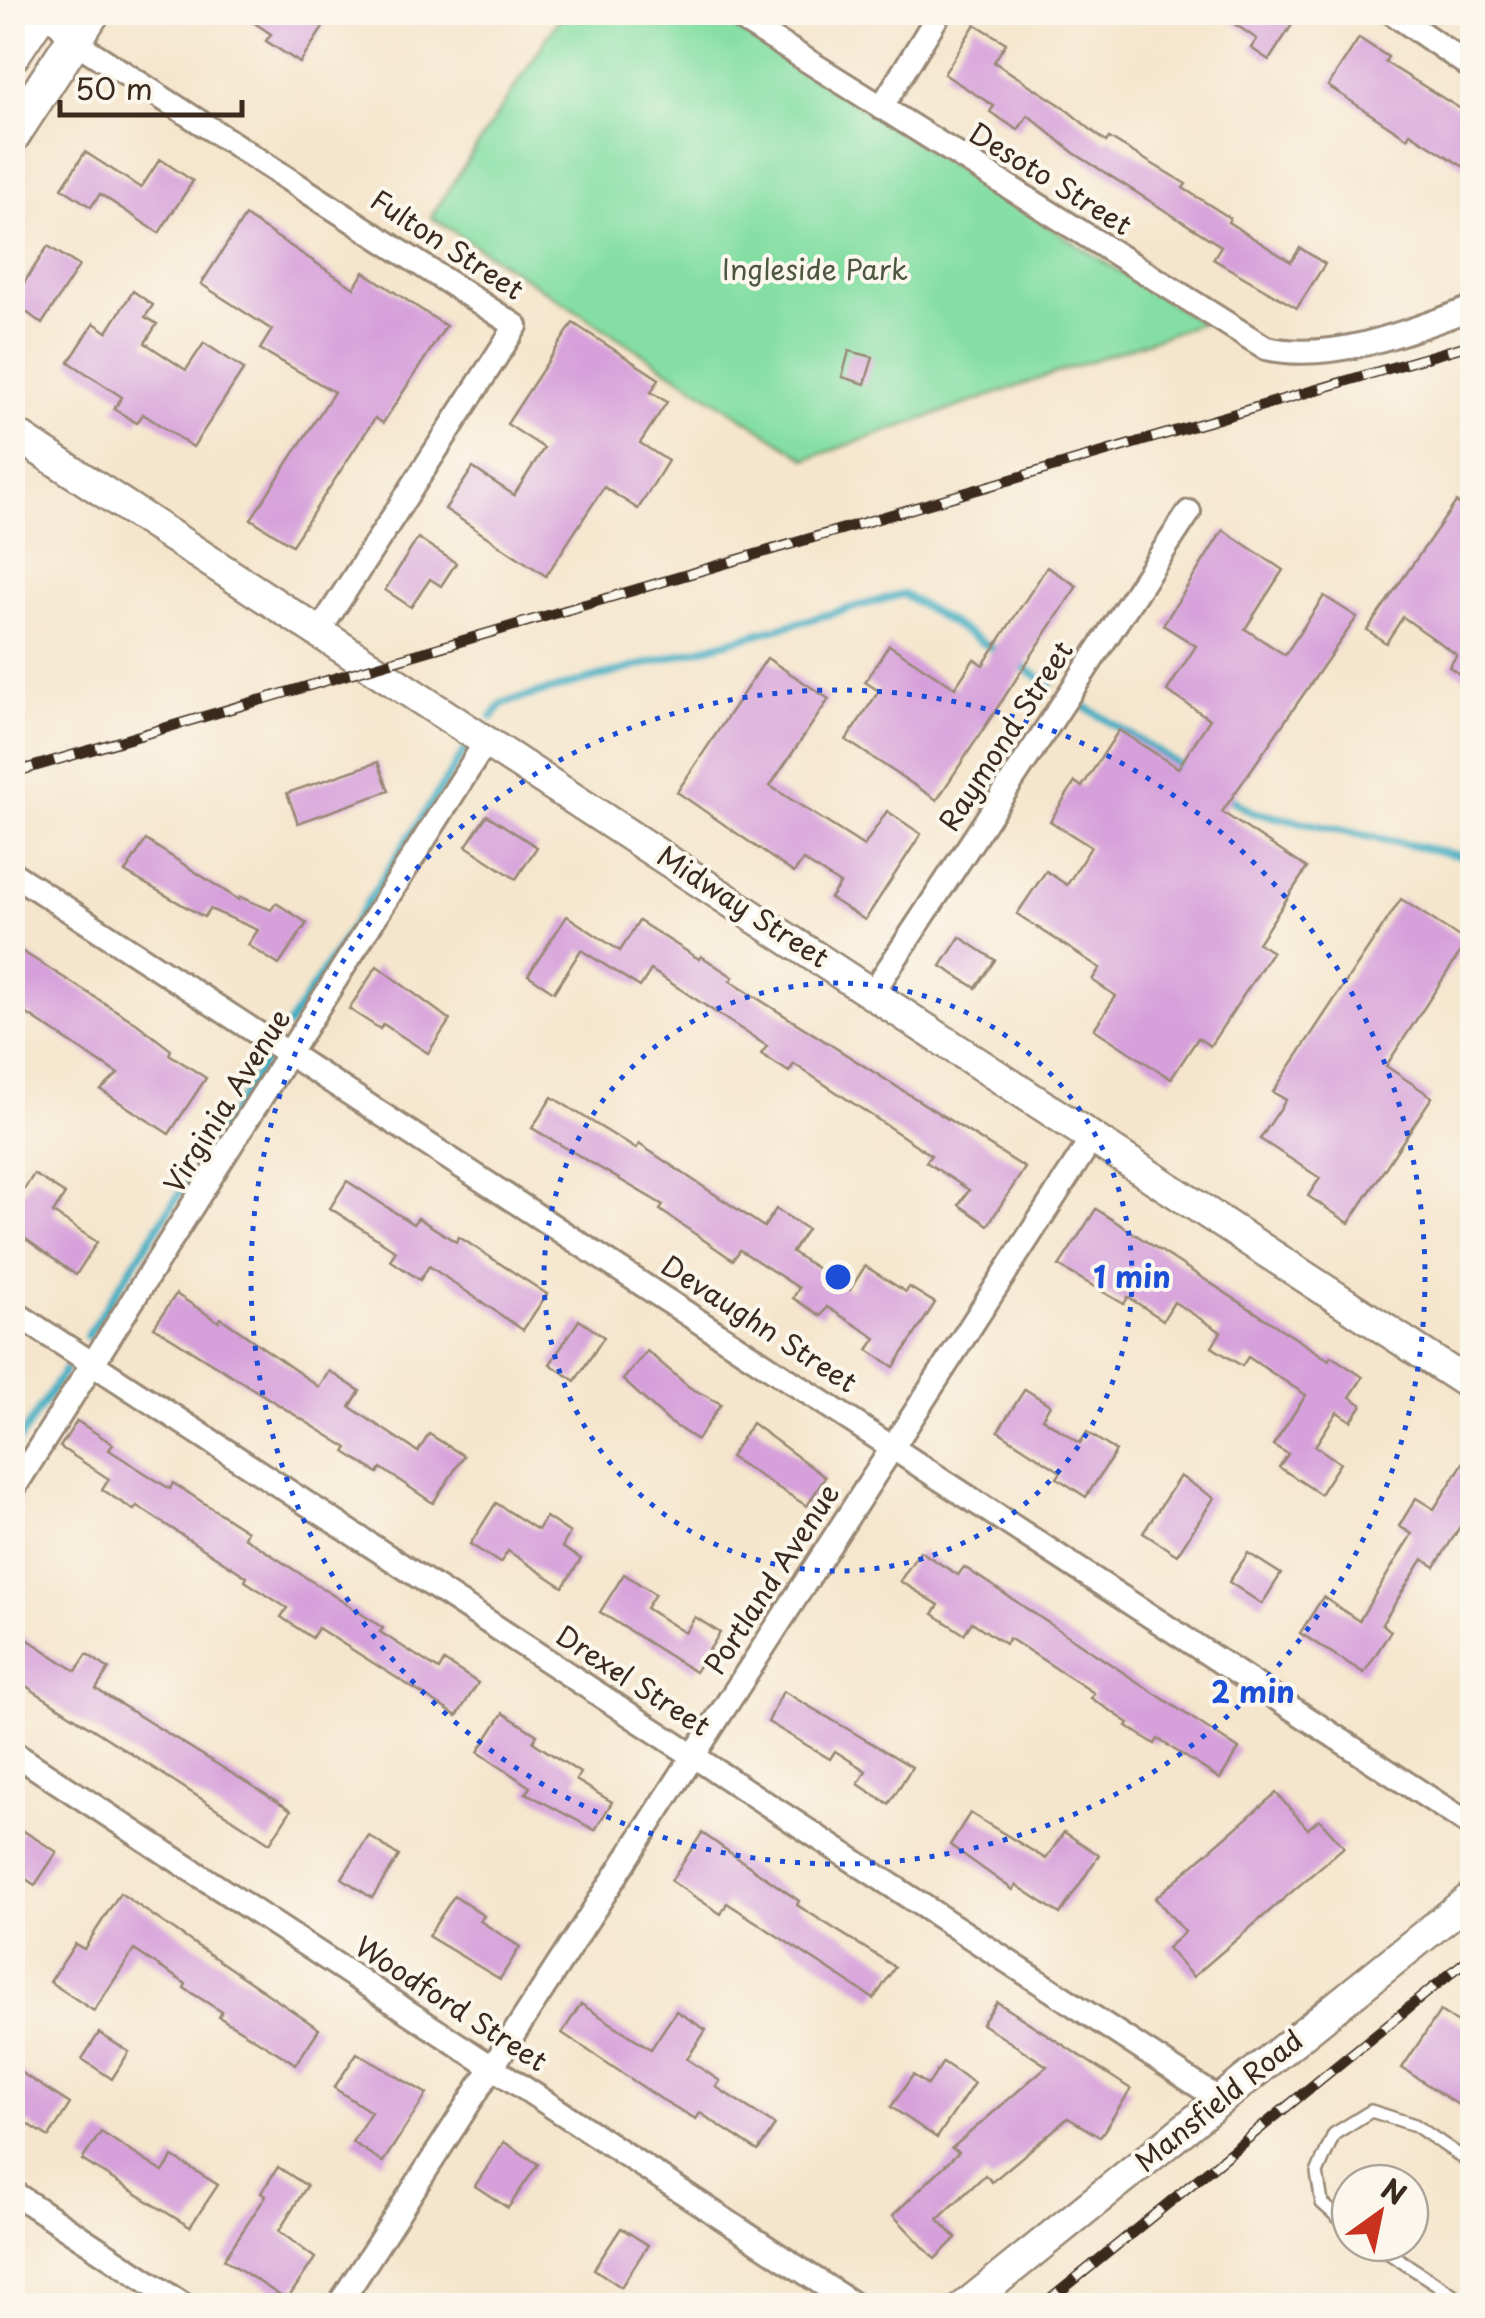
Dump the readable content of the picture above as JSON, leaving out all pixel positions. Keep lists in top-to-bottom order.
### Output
{
  "streets": {
    "street": [
      "Desoto Street",
      "Fulton Street",
      "Raymond Street",
      "Midway Street",
      "Virginia Avenue",
      "Devaughn Street",
      "Portland Avenue",
      "Drexel Street",
      "Woodford Street",
      "Mansfield Road"
    ]
  },
  "crossings": [
    ["Fulton Street", "Midway Street"],
    ["Raymond Street", "Midway Street"],
    ["Midway Street", "Virginia Avenue"],
    ["Midway Street", "Portland Avenue"],
    ["Virginia Avenue", "Devaughn Street"],
    ["Virginia Avenue", "Drexel Street"],
    ["Devaughn Street", "Portland Avenue"],
    ["Portland Avenue", "Drexel Street"],
    ["Portland Avenue", "Woodford Street"],
    ["Drexel Street", "Mansfield Road"]
  ],
  "parks": ["Ingleside Park"],
  "scale_bar": "50 m",
  "north": "top right",
  "rings": ["1 min", "2 min"]
}
